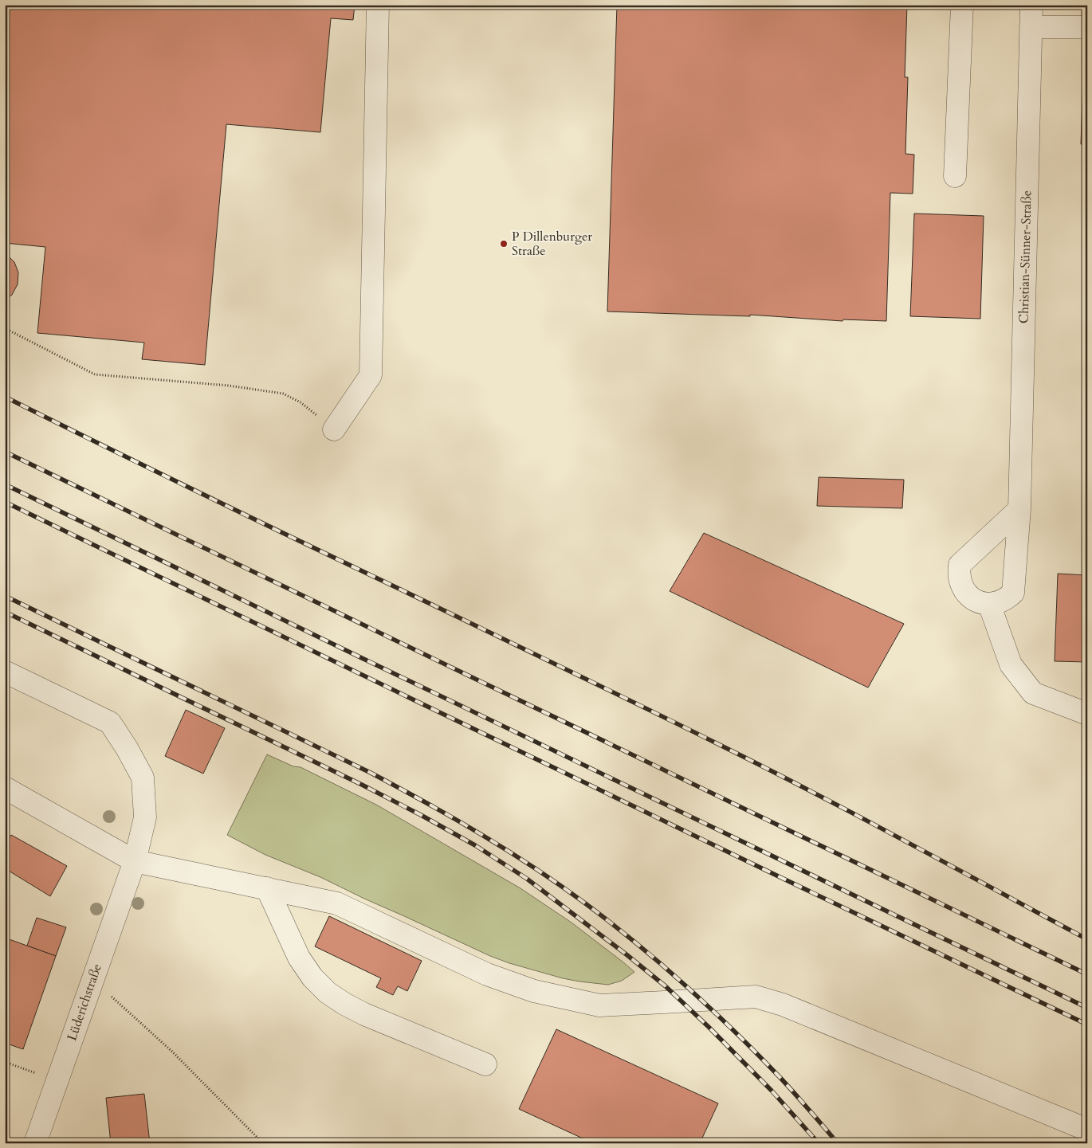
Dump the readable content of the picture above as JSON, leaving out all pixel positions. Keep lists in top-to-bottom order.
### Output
{
  "streets": {
    "street": ["Christian-Sünner-Straße", "Lüderichstraße"]
  },
  "places": ["P Dillenburger Straße"]
}
